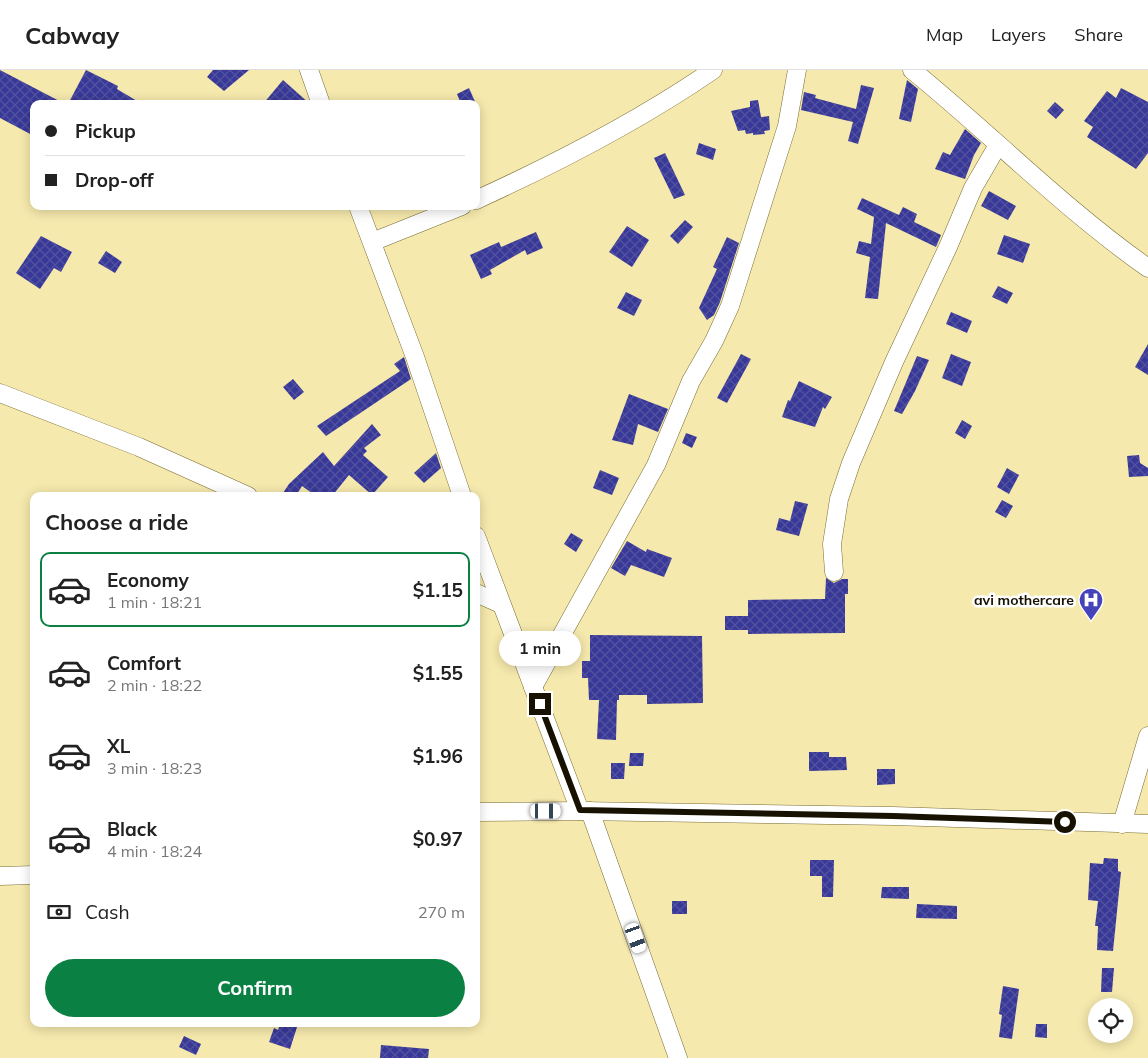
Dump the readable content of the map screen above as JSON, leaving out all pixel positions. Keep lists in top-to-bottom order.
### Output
{
  "places": {
    "hospital": ["avi mothercare"]
  },
  "page": {
    "header": "Cabway",
    "nav": ["Map", "Layers", "Share"],
    "banner": ["Pickup", "Drop-off"],
    "heading": "Choose a ride",
    "list": [
      {
        "name": "Economy",
        "note": "1 min · 18:21",
        "value": "$1.15"
      },
      {
        "name": "Comfort",
        "note": "2 min · 18:22",
        "value": "$1.55"
      },
      {
        "name": "XL",
        "note": "3 min · 18:23",
        "value": "$1.96"
      },
      {
        "name": "Black",
        "note": "4 min · 18:24",
        "value": "$0.97"
      }
    ],
    "bubble": "1 min",
    "pay": ["Cash", "270 m"],
    "buttons": "Confirm"
  }
}
